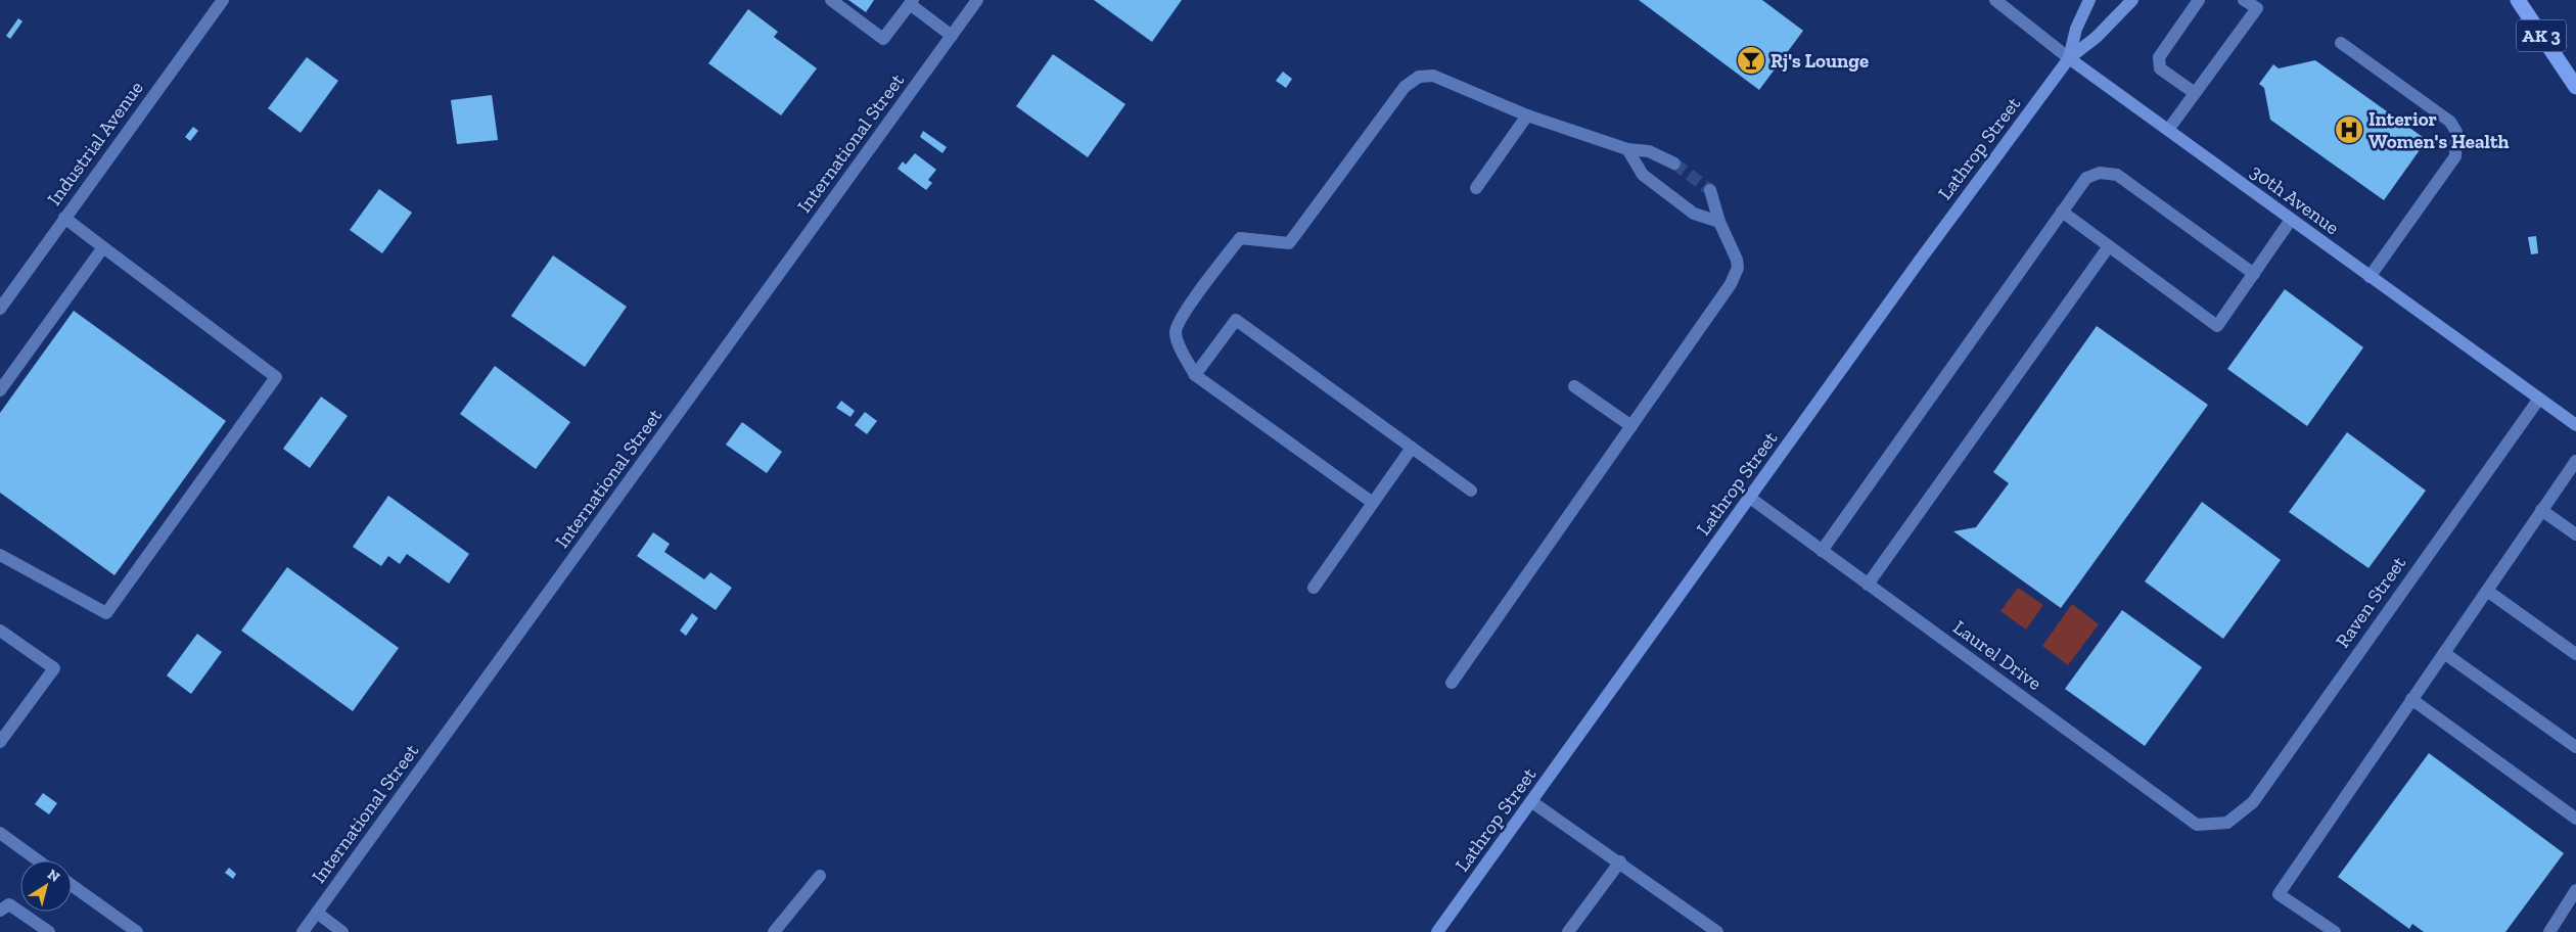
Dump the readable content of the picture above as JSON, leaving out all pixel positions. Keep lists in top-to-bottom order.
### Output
{
  "streets": {
    "highway": ["AK 3"],
    "main road": ["Lathrop Street", "30th Avenue"],
    "street": [
      "Industrial Avenue",
      "International Street",
      "Raven Street",
      "Laurel Drive"
    ]
  },
  "crossings": [
    ["Lathrop Street", "30th Avenue"],
    ["Lathrop Street", "Laurel Drive"],
    ["30th Avenue", "Raven Street"],
    ["Raven Street", "Laurel Drive"]
  ],
  "places": {
    "bar": ["Rj's Lounge"],
    "hospital": ["Interior Women's Health"]
  },
  "north": "top right"
}
